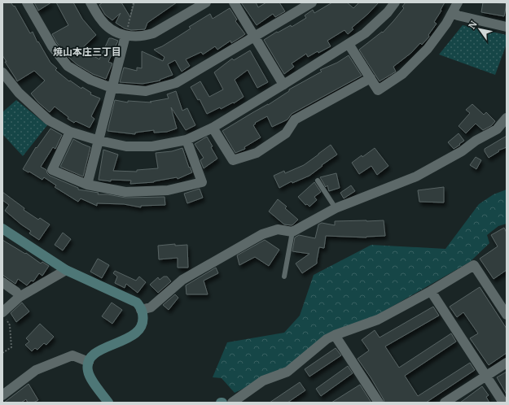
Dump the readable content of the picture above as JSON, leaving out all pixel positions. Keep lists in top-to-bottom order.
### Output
{
  "districts": ["焼山本庄三丁目"],
  "north": "top left"
}
